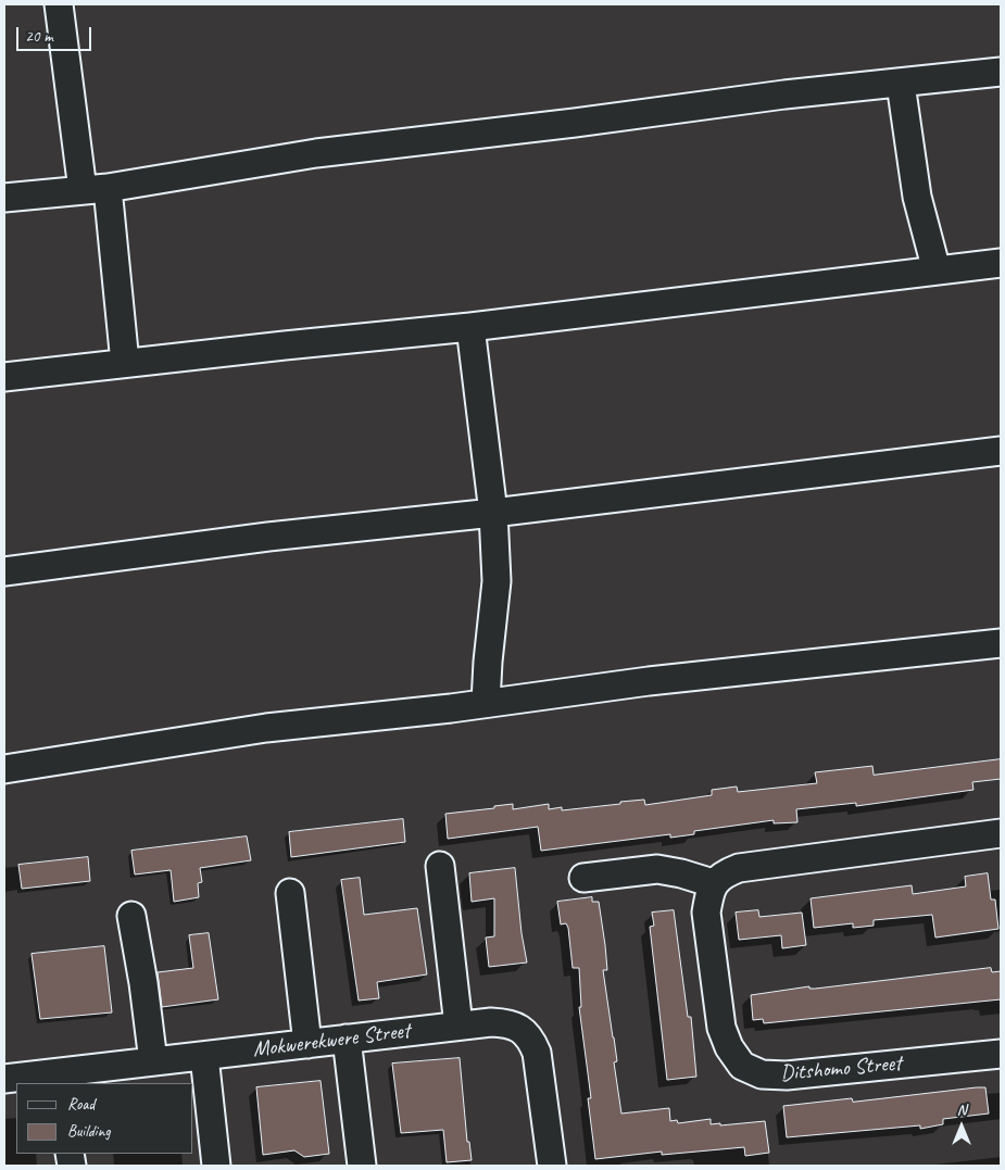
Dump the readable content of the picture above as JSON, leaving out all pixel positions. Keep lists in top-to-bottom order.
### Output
{
  "streets": {
    "street": ["Mokwerekwere Street", "Ditshomo Street"]
  },
  "legend": ["Road", "Building"],
  "scale_bar": "20 m",
  "north": "top"
}
